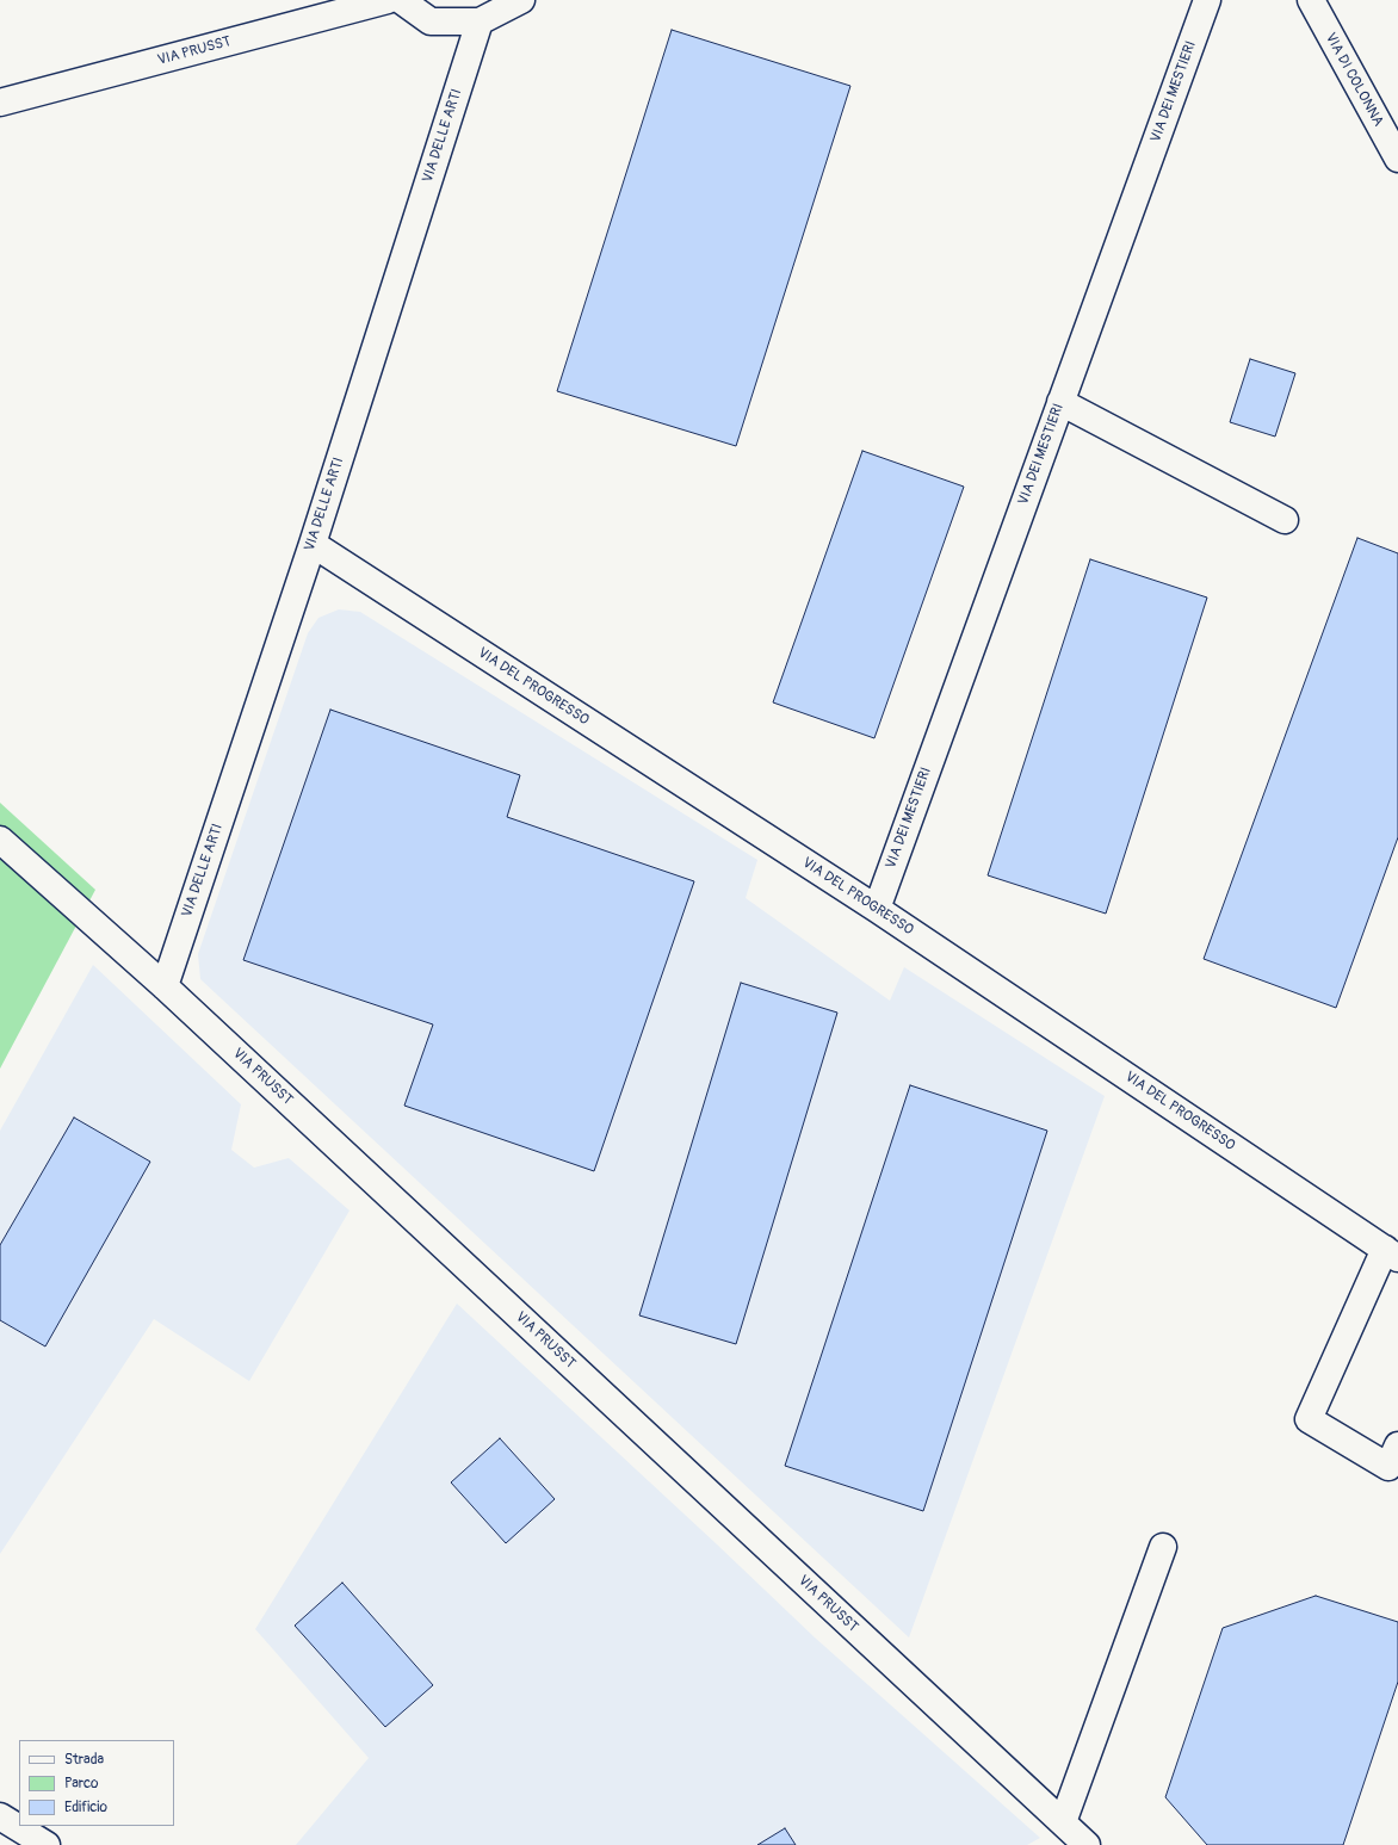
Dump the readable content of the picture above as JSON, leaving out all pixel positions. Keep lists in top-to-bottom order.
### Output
{
  "streets": {
    "street": [
      "VIA PRUSST",
      "VIA DI COLONNA",
      "VIA DEI MESTIERI",
      "VIA DELLE ARTI",
      "VIA DEL PROGRESSO"
    ]
  },
  "crossings": [
    ["VIA PRUSST", "VIA DELLE ARTI"],
    ["VIA DEI MESTIERI", "VIA DEL PROGRESSO"],
    ["VIA DELLE ARTI", "VIA DEL PROGRESSO"]
  ],
  "legend": ["Strada", "Parco", "Edificio"]
}
